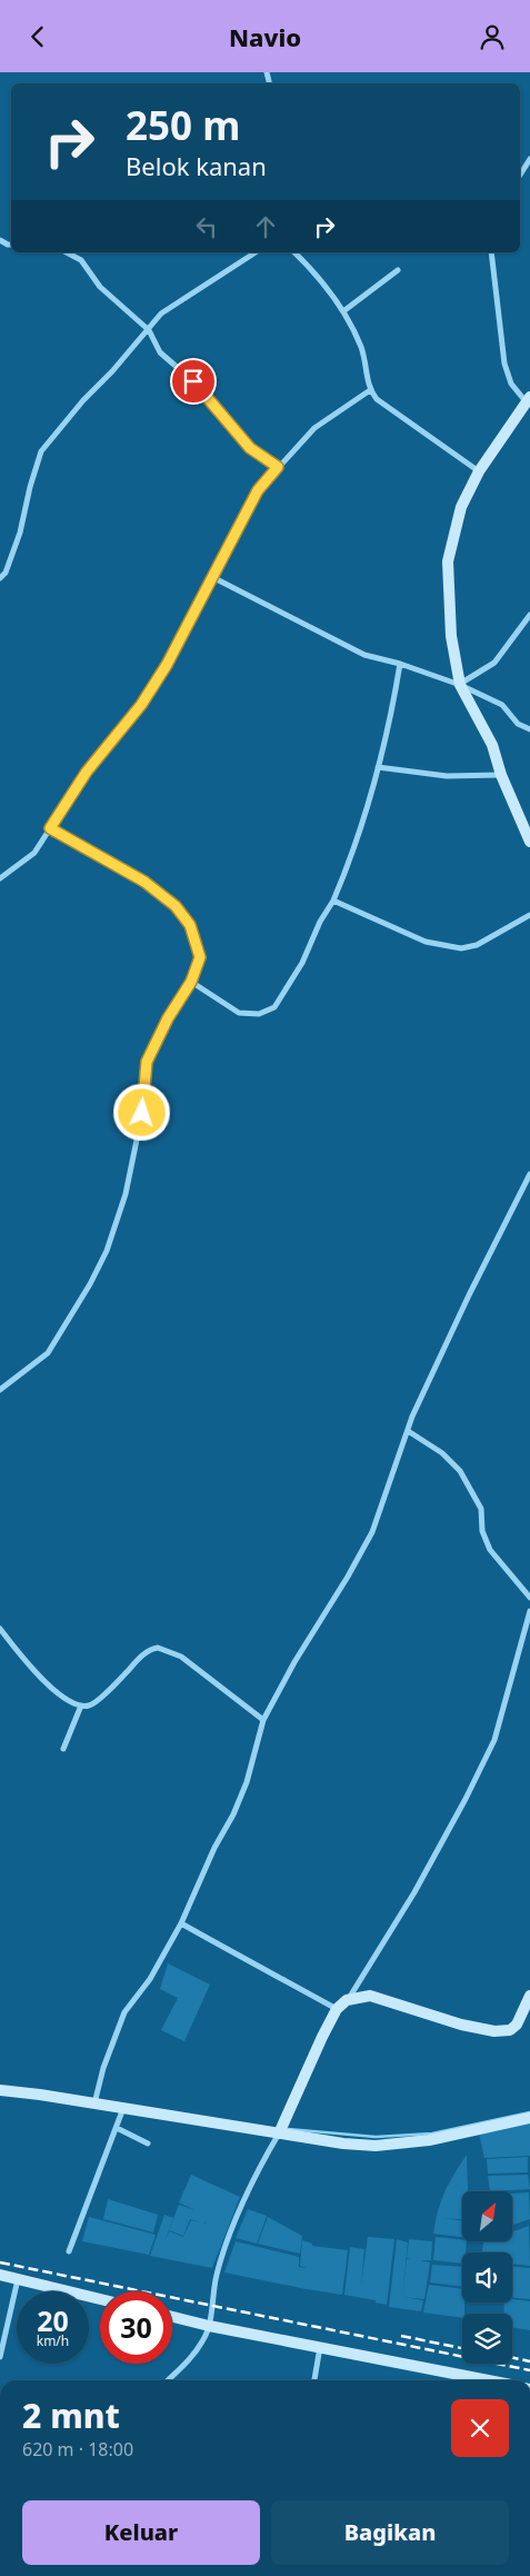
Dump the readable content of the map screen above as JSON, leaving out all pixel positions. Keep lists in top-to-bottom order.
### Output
{
  "north": "top right",
  "page": {
    "header": "Navio",
    "turn": ["250 m", "Belok kanan"],
    "speed": "20 km/h",
    "limit": "30",
    "heading": ["2 mnt", "620 m · 18:00"],
    "buttons": ["Keluar", "Bagikan"]
  }
}
